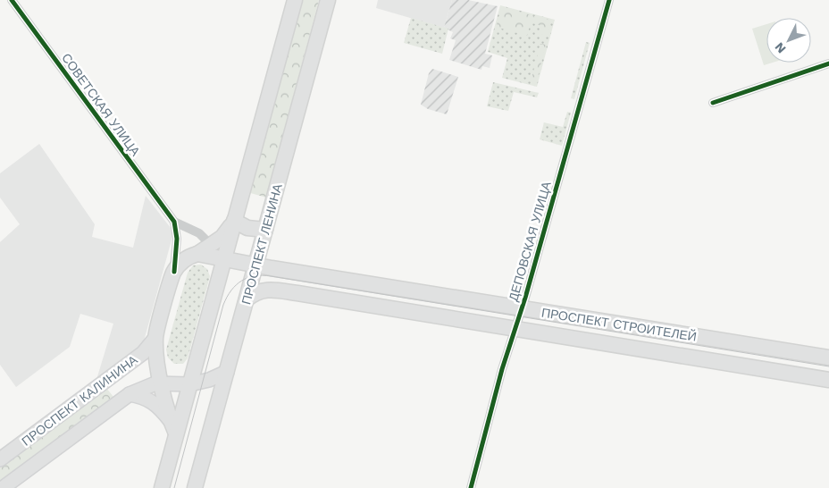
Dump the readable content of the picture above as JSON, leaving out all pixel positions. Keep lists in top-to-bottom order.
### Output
{
  "streets": {
    "main road": ["ПРОСПЕКТ ЛЕНИНА", "ПРОСПЕКТ СТРОИТЕЛЕЙ", "ПРОСПЕКТ КАЛИНИНА"],
    "street": ["СОВЕТСКАЯ УЛИЦА", "ДЕПОВСКАЯ УЛИЦА"]
  },
  "crossings": [
    ["ДЕПОВСКАЯ УЛИЦА", "ПРОСПЕКТ СТРОИТЕЛЕЙ"],
    ["ПРОСПЕКТ ЛЕНИНА", "ПРОСПЕКТ СТРОИТЕЛЕЙ"],
    ["ПРОСПЕКТ ЛЕНИНА", "ПРОСПЕКТ КАЛИНИНА"]
  ],
  "north": "bottom left"
}
